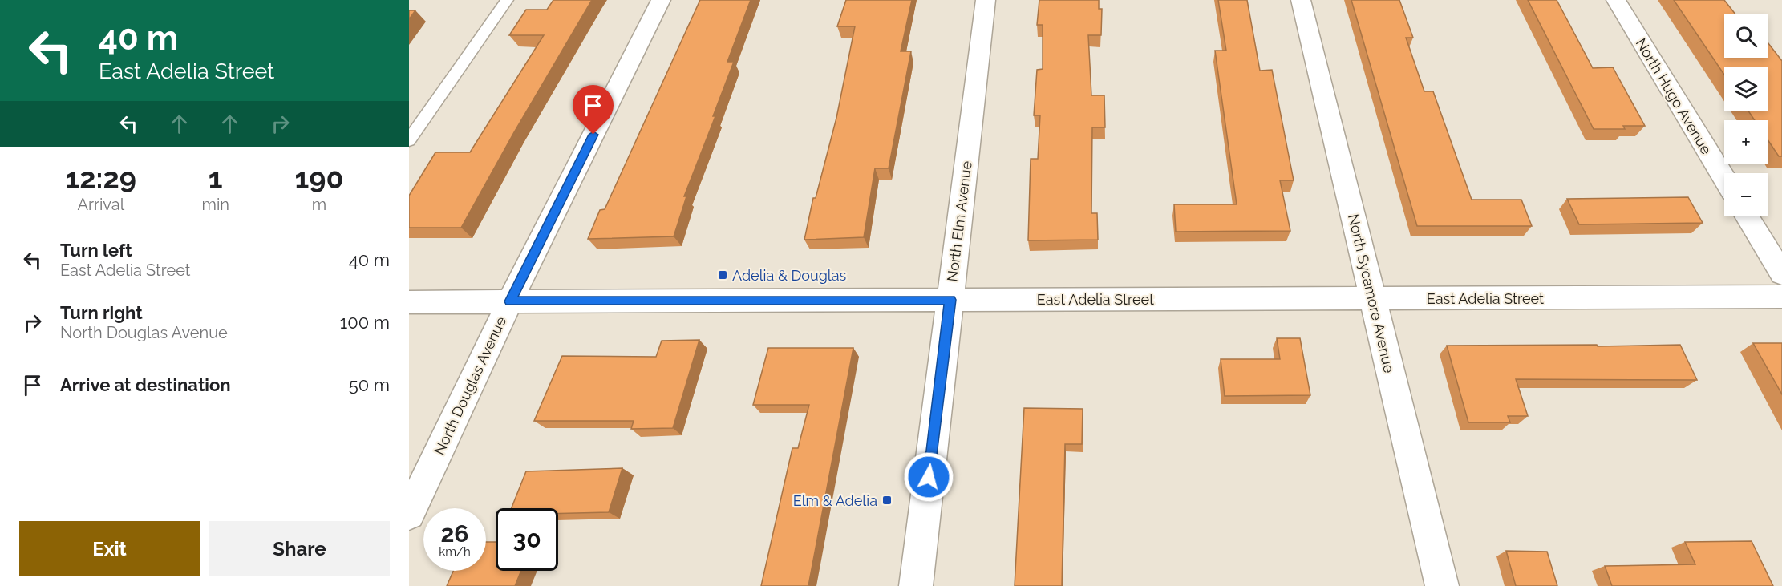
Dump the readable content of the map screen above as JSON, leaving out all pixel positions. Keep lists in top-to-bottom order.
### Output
{
  "streets": {
    "street": [
      "North Hugo Avenue",
      "North Elm Avenue",
      "North Sycamore Avenue",
      "East Adelia Street",
      "North Douglas Avenue"
    ]
  },
  "crossings": [
    ["North Elm Avenue", "East Adelia Street"],
    ["North Sycamore Avenue", "East Adelia Street"],
    ["East Adelia Street", "North Douglas Avenue"]
  ],
  "places": {
    "transit": ["Adelia & Douglas", "Elm & Adelia"]
  },
  "page": {
    "turn": ["40 m", "East Adelia Street"],
    "map_buttons": ["+", "−"],
    "eta": [
      "12:29",
      "Arrival",
      "1",
      "min",
      "190",
      "m"
    ],
    "list": [
      {
        "name": "Turn left",
        "note": "East Adelia Street",
        "value": "40 m"
      },
      {
        "name": "Turn right",
        "note": "North Douglas Avenue",
        "value": "100 m"
      },
      {
        "name": "Arrive at destination",
        "value": "50 m"
      }
    ],
    "speed": "26 km/h",
    "limit": "30",
    "buttons": ["Exit", "Share"]
  }
}
